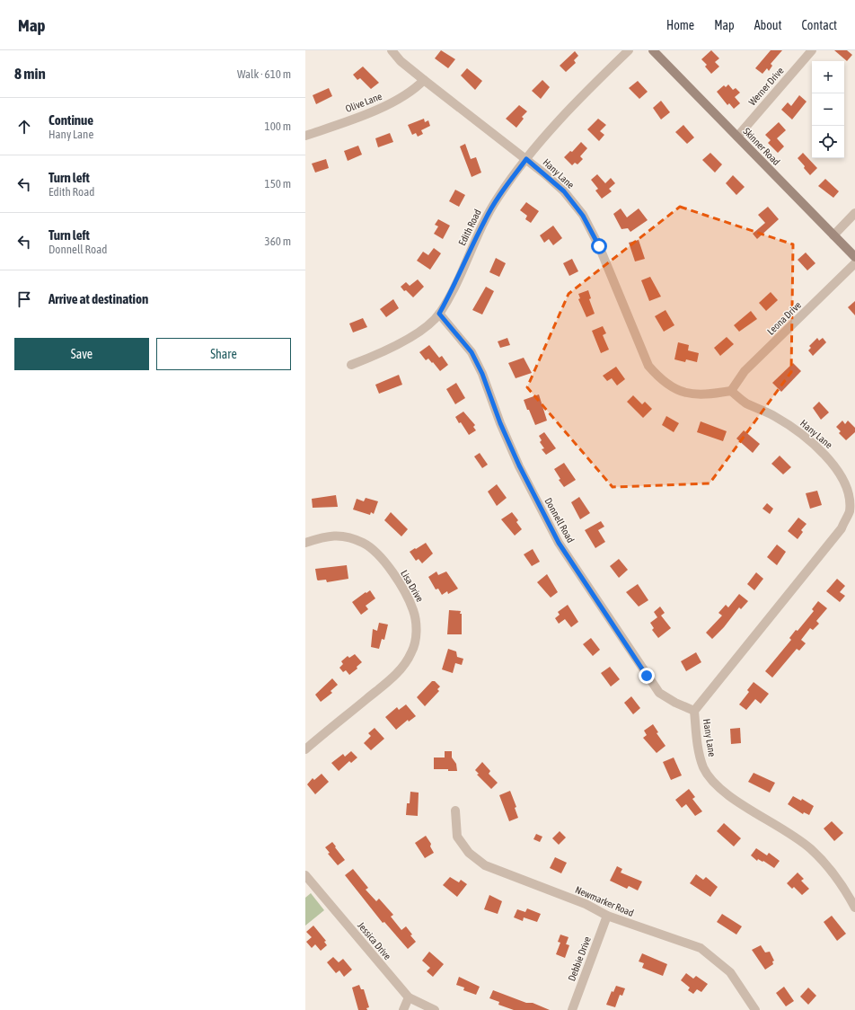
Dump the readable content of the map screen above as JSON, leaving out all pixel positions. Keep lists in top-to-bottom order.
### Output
{
  "streets": {
    "street": [
      "Werner Drive",
      "Olive Lane",
      "Skinner Road",
      "Hany Lane",
      "Edith Road",
      "Leona Drive",
      "Donnell Road",
      "Lisa Drive",
      "Newmarker Road",
      "Jessica Drive",
      "Debbie Drive"
    ]
  },
  "crossings": [
    ["Werner Drive", "Skinner Road"],
    ["Olive Lane", "Hany Lane"],
    ["Hany Lane", "Edith Road"],
    ["Hany Lane", "Leona Drive"],
    ["Hany Lane", "Donnell Road"],
    ["Edith Road", "Donnell Road"],
    ["Newmarker Road", "Debbie Drive"]
  ],
  "page": {
    "header": "Map",
    "nav": [
      "Home",
      "Map",
      "About",
      "Contact"
    ],
    "heading": ["8 min", "Walk · 610 m"],
    "map_buttons": ["+", "−"],
    "list": [
      ["Continue", "Hany Lane", "100 m"],
      ["Turn left", "Edith Road", "150 m"],
      ["Turn left", "Donnell Road", "360 m"],
      "Arrive at destination"
    ],
    "buttons": ["Save", "Share"]
  }
}
